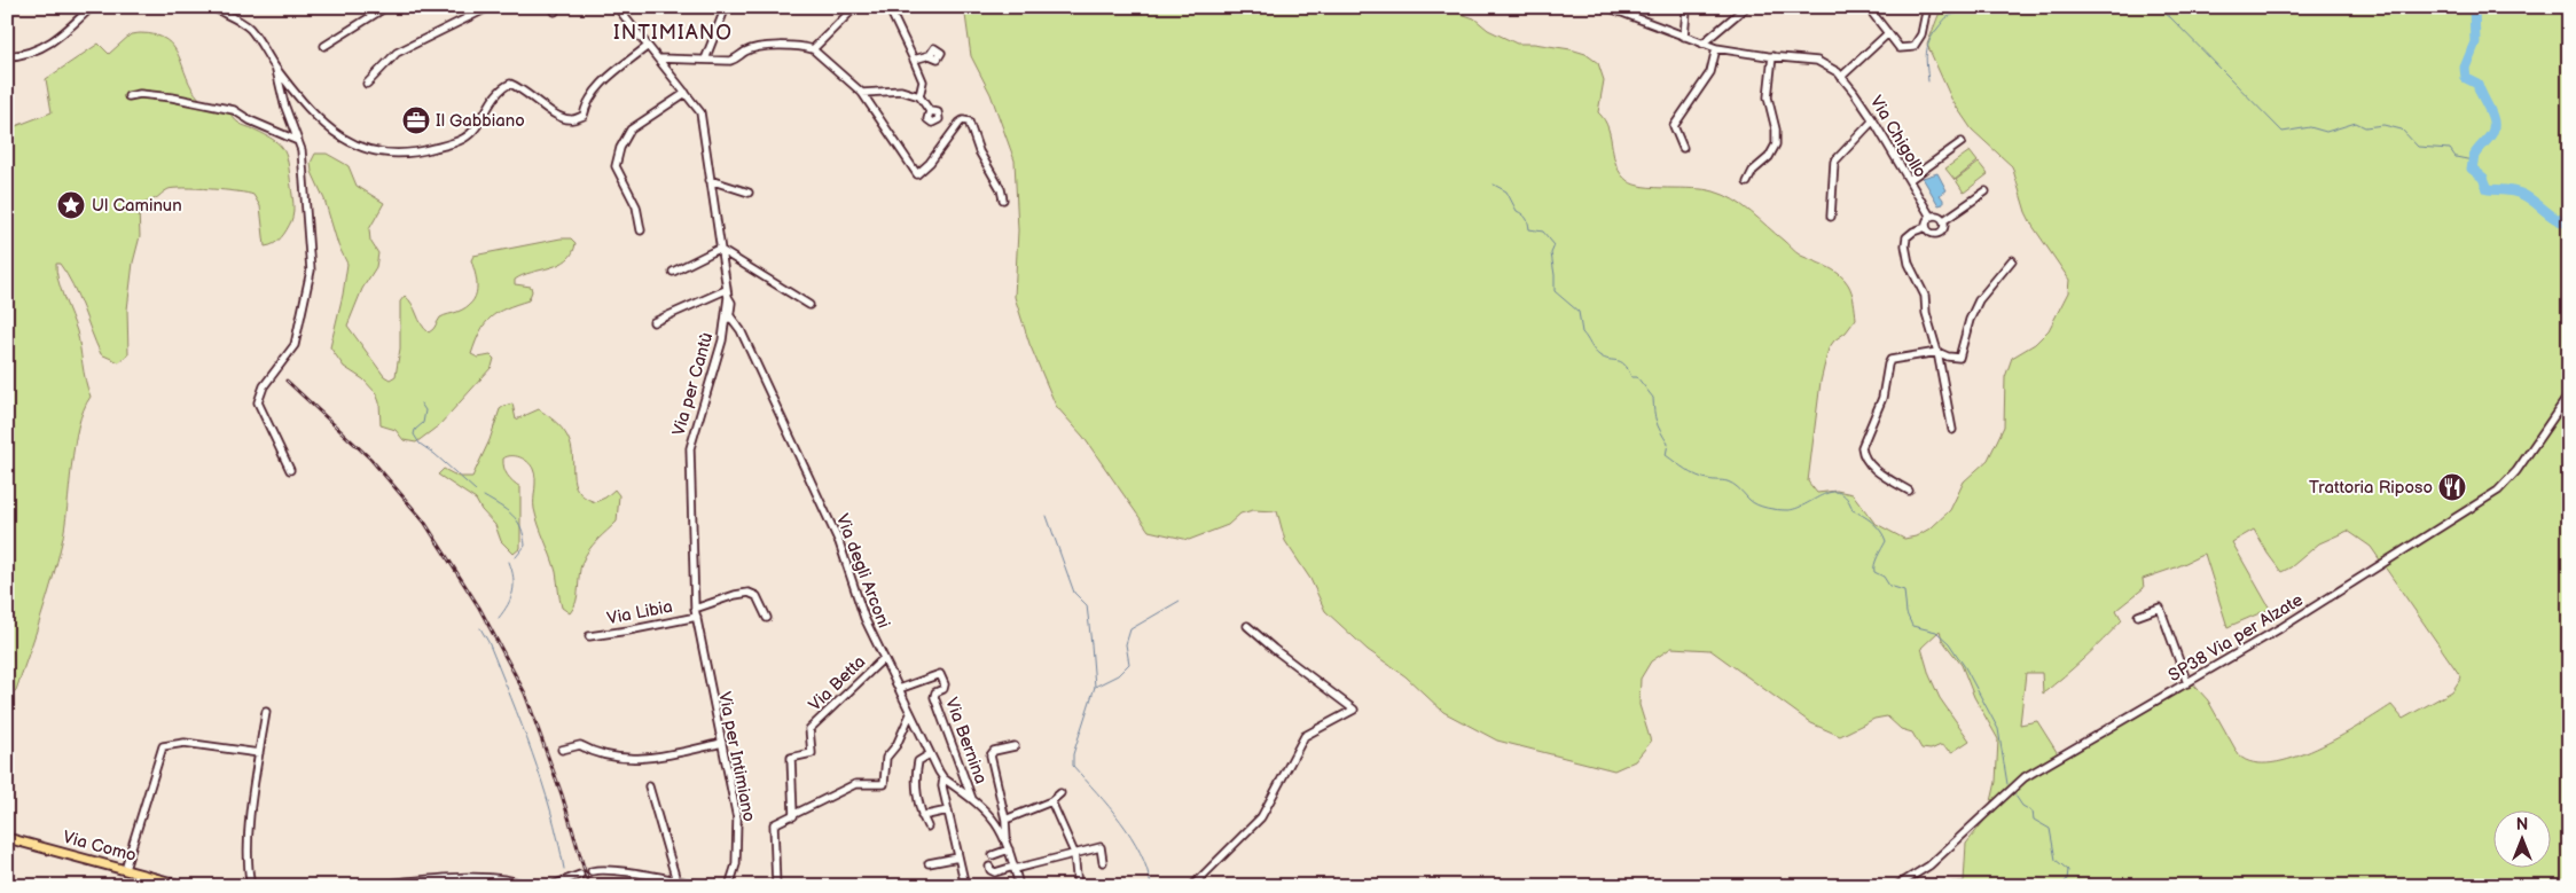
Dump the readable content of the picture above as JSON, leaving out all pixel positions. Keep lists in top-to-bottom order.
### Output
{
  "streets": {
    "main road": ["Via Como"],
    "street": [
      "Via Chigollo",
      "Via per Cantù",
      "Via degli Arconi",
      "Via Libia",
      "SP38 Via per Alzate",
      "Via Betta",
      "Via Bernina",
      "Via per Intimiano"
    ]
  },
  "crossings": [
    ["Via per Cantù", "Via degli Arconi"],
    ["Via per Cantù", "Via Libia"],
    ["Via per Cantù", "Via per Intimiano"],
    ["Via degli Arconi", "Via Betta"],
    ["Via degli Arconi", "Via Bernina"]
  ],
  "districts": ["INTIMIANO"],
  "places": {
    "office": ["Il Gabbiano"],
    "place": ["Ul Caminun"],
    "restaurant": ["Trattoria Riposo"]
  },
  "north": "top"
}
